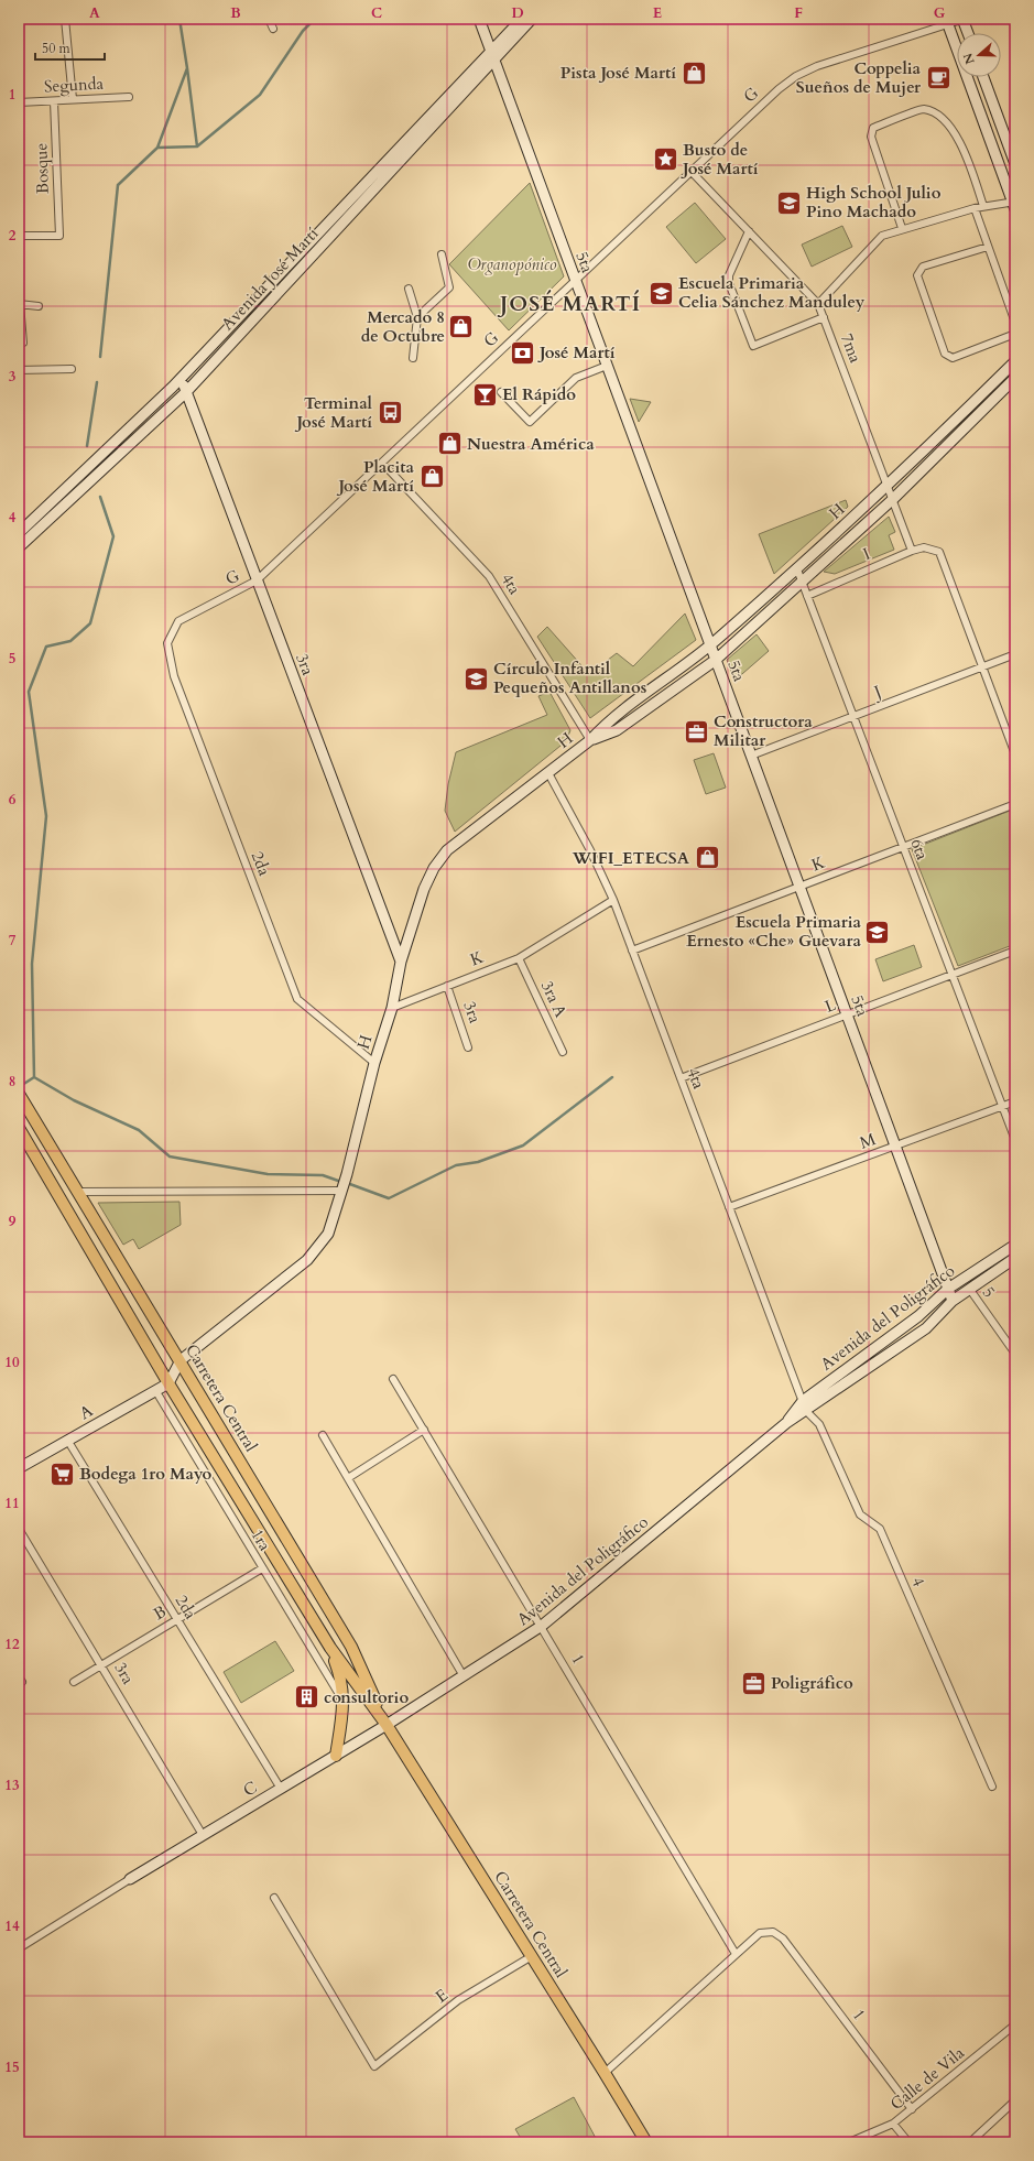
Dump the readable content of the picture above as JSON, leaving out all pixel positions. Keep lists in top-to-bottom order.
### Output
{
  "streets": {
    "main road": ["Carretera Central"],
    "street": [
      "Segunda",
      "G",
      "Bosque",
      "5ta",
      "Avenida José Martí",
      "7ma",
      "H",
      "I",
      "4ta",
      "3ra",
      "J",
      "6ta",
      "2da",
      "K",
      "3ra A",
      "L",
      "M",
      "5",
      "Avenida del Poligráfico",
      "A",
      "1ra",
      "4",
      "B",
      "1",
      "C",
      "E",
      "Calle de Vila"
    ]
  },
  "crossings": [
    ["Segunda", "Bosque"],
    ["G", "5ta"],
    ["G", "7ma"],
    ["G", "4ta"],
    ["G", "3ra"],
    ["G", "2da"],
    ["5ta", "Avenida José Martí"],
    ["5ta", "H"],
    ["5ta", "J"],
    ["5ta", "K"],
    ["5ta", "L"],
    ["5ta", "M"],
    ["5ta", "Avenida del Poligráfico"],
    ["Avenida José Martí", "3ra"],
    ["7ma", "H"],
    ["7ma", "I"],
    ["H", "4ta"],
    ["H", "3ra"],
    ["H", "6ta"],
    ["H", "2da"],
    ["H", "K"],
    ["H", "Carretera Central"],
    ["I", "J"],
    ["I", "6ta"],
    ["4ta", "K"],
    ["4ta", "L"],
    ["4ta", "M"],
    ["4ta", "Avenida del Poligráfico"],
    ["4ta", "4"],
    ["3ra", "K"],
    ["3ra", "B"],
    ["3ra", "C"],
    ["J", "6ta"],
    ["6ta", "K"],
    ["6ta", "L"],
    ["6ta", "M"],
    ["2da", "A"],
    ["2da", "B"],
    ["2da", "C"],
    ["K", "3ra A"],
    ["5", "Avenida del Poligráfico"],
    ["Avenida del Poligráfico", "Carretera Central"],
    ["Avenida del Poligráfico", "4"],
    ["Avenida del Poligráfico", "1"],
    ["Avenida del Poligráfico", "C"],
    ["Carretera Central", "A"],
    ["Carretera Central", "C"],
    ["Carretera Central", "E"],
    ["A", "1ra"],
    ["1ra", "B"],
    ["1", "Calle de Vila"]
  ],
  "districts": ["JOSÉ MARTÍ"],
  "parks": ["Organopónico"],
  "places": {
    "shop": [
      "Pista José Martí",
      "Mercado 8 de Octubre",
      "Nuestra América",
      "Placita José Martí",
      "WIFI_ETECSA"
    ],
    "cafe": ["Coppelia Sueños de Mujer"],
    "place": ["Busto de José Martí"],
    "school or university": [
      "High School Julio Pino Machado",
      "Escuela Primaria Celia Sánchez Manduley",
      "Círculo Infantil Pequeños Antillanos",
      "Escuela Primaria Ernesto «Che» Guevara"
    ],
    "bank": ["José Martí"],
    "bar": ["El Rápido"],
    "bus stop": ["Terminal José Martí"],
    "office": ["Constructora Militar", "Poligráfico"],
    "supermarket": ["Bodega 1ro Mayo"],
    "building": ["consultorio"]
  },
  "scale_bar": "50 m",
  "north": "left",
  "grid": {
    "columns": [
      "A",
      "B",
      "C",
      "D",
      "E",
      "F",
      "G"
    ],
    "rows": [
      "1",
      "2",
      "3",
      "4",
      "5",
      "6",
      "7",
      "8",
      "9",
      "10",
      "11",
      "12",
      "13",
      "14",
      "15"
    ]
  }
}
